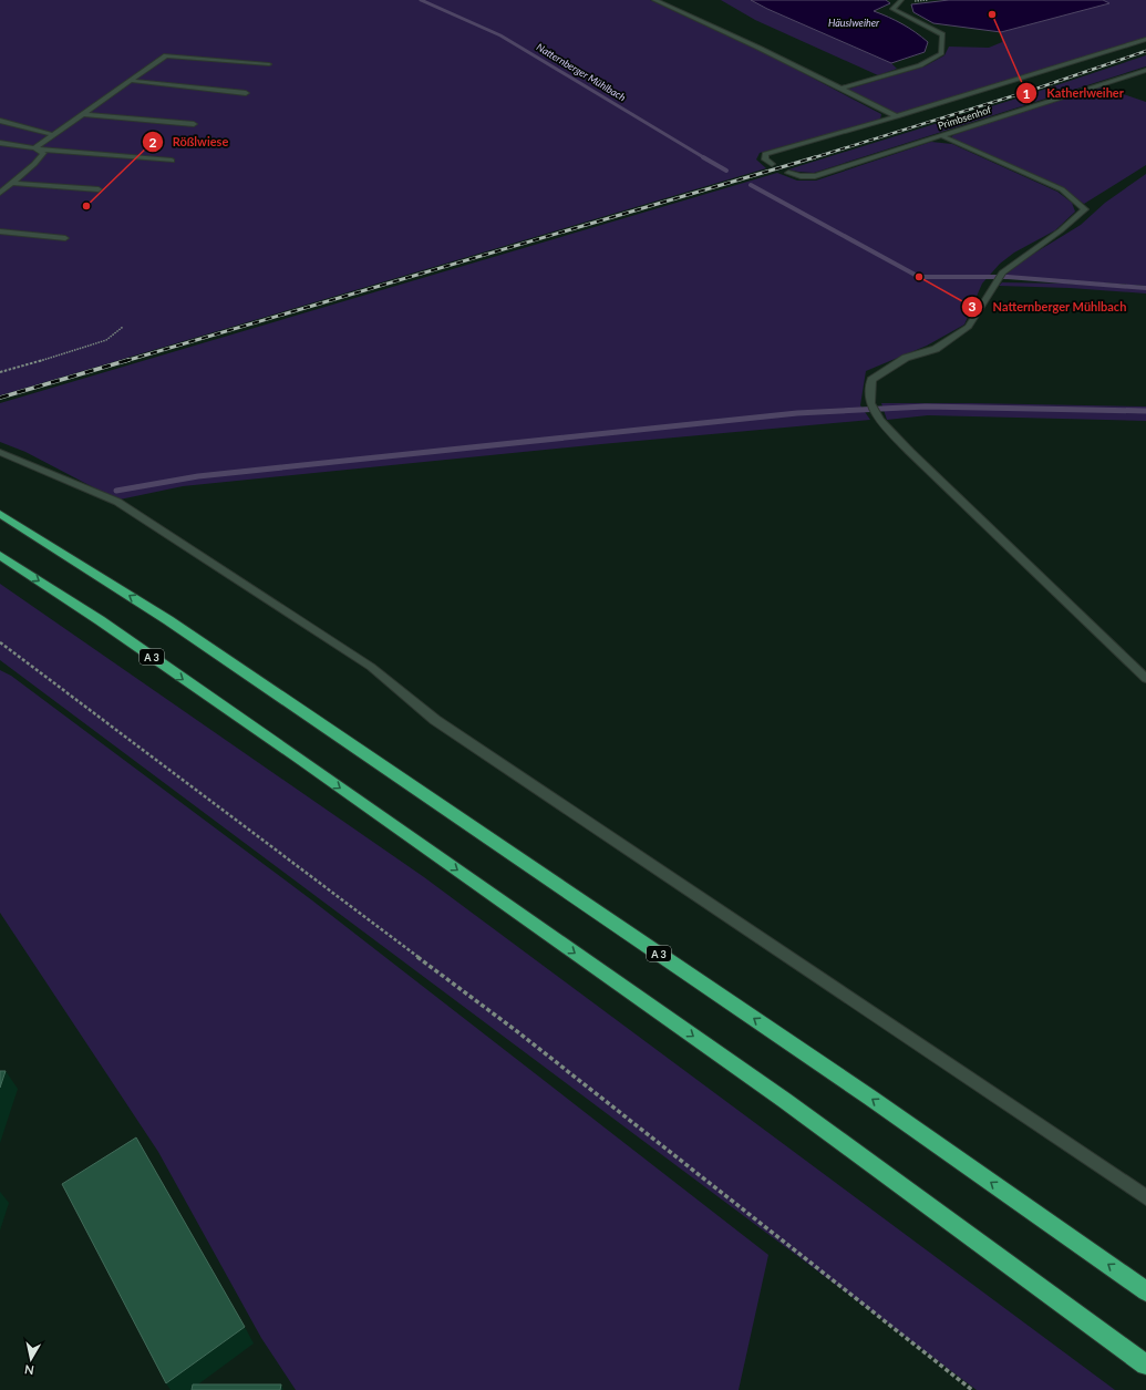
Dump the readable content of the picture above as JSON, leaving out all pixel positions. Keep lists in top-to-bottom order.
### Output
{
  "streets": {
    "highway": ["A 3"],
    "lane": ["Primbsenhof"]
  },
  "water": ["Häuslweiher", "Natternberger Mühlbach"],
  "places": ["Katherlweiher", "Rößlwiese", "Natternberger Mühlbach"],
  "north": "bottom"
}
